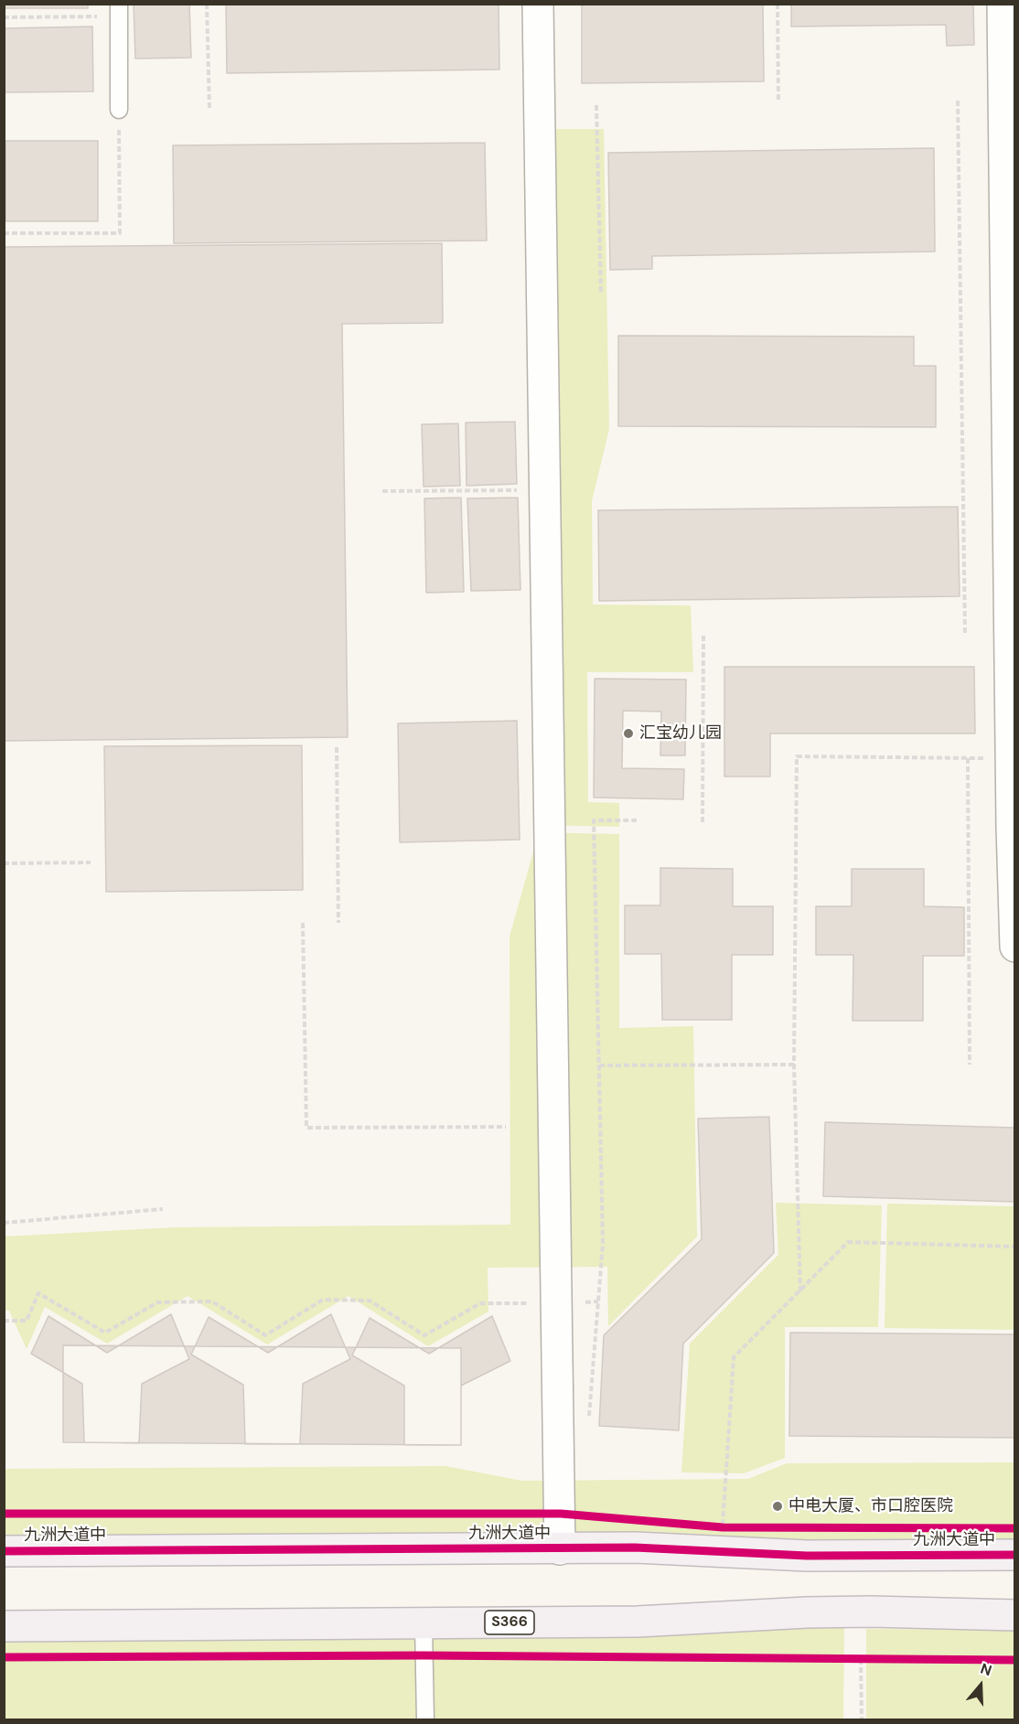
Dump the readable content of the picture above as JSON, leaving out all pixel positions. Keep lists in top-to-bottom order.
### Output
{
  "streets": {
    "main road": ["九洲大道中", "S366"]
  },
  "places": ["汇宝幼儿园", "中电大厦、市口腔医院"],
  "north": "top"
}
